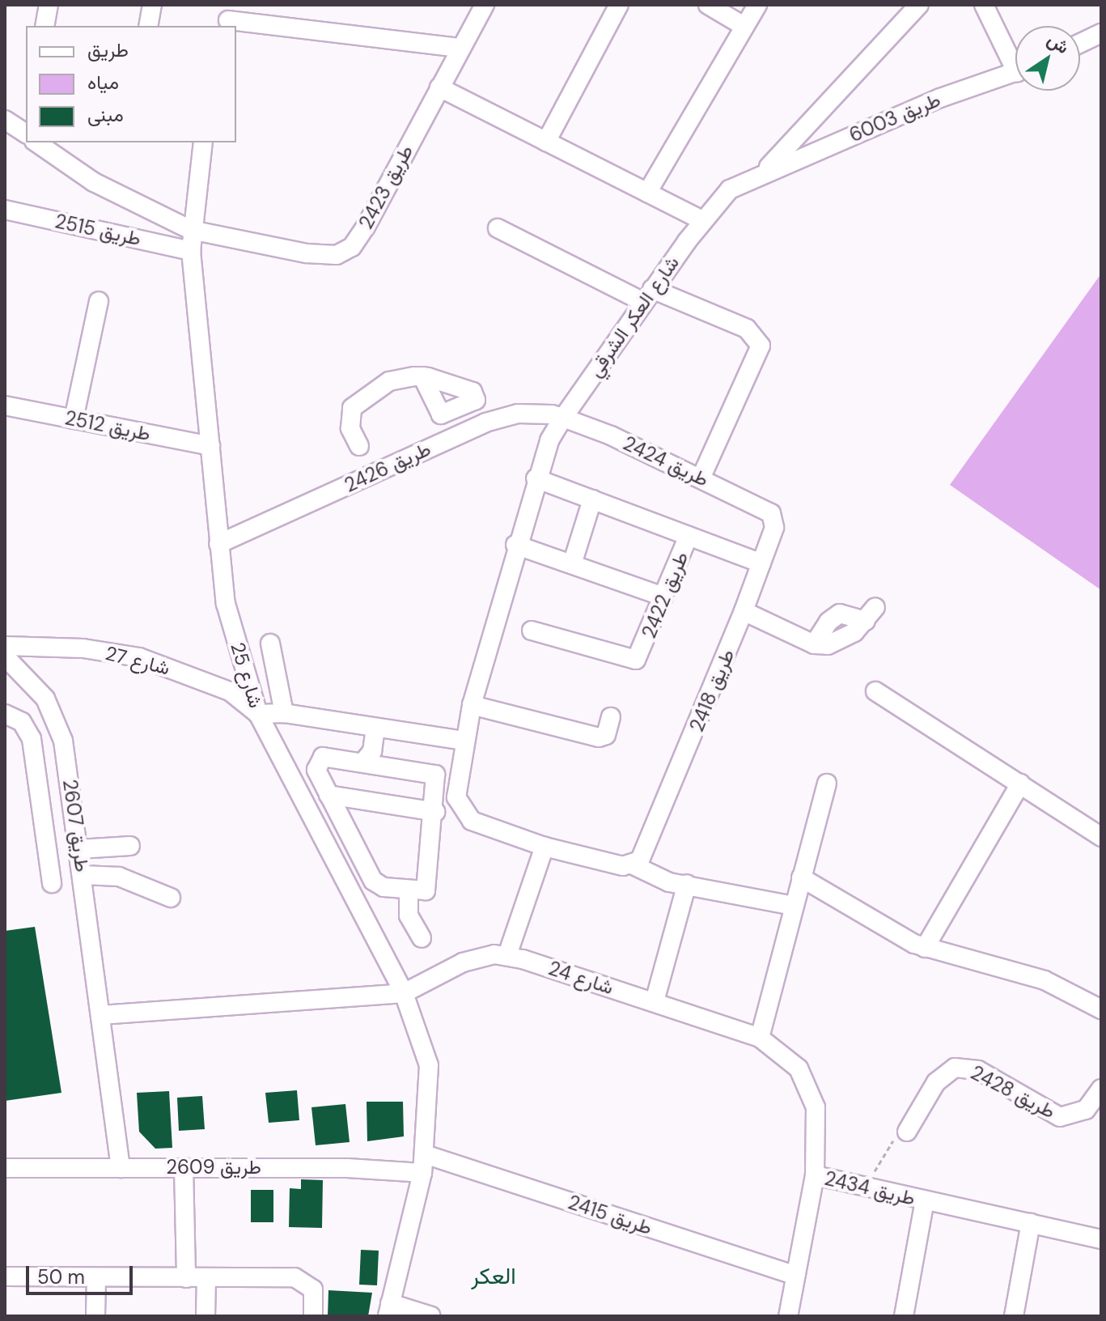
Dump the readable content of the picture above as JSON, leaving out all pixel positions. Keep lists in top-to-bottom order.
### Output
{
  "streets": {
    "street": [
      "طريق 6003",
      "طريق 2423",
      "طريق 2515",
      "شارع العكر الشرقي",
      "طريق 2512",
      "طريق 2424",
      "طريق 2426",
      "طريق 2422",
      "شارع 27",
      "شارع 25",
      "طريق 2418",
      "طريق 2607",
      "شارع 24",
      "طريق 2428",
      "طريق 2609",
      "طريق 2434",
      "طريق 2415"
    ]
  },
  "crossings": [
    ["طريق 6003", "شارع العكر الشرقي"],
    ["طريق 2423", "شارع 25"],
    ["طريق 2515", "شارع 25"],
    ["شارع العكر الشرقي", "طريق 2424"],
    ["شارع العكر الشرقي", "طريق 2426"],
    ["شارع العكر الشرقي", "طريق 2422"],
    ["طريق 2512", "شارع 25"],
    ["طريق 2424", "طريق 2426"],
    ["طريق 2424", "طريق 2418"],
    ["طريق 2426", "شارع 25"],
    ["طريق 2422", "طريق 2418"],
    ["شارع 27", "شارع 25"],
    ["شارع 25", "شارع 24"],
    ["شارع 25", "طريق 2609"],
    ["شارع 25", "طريق 2415"],
    ["طريق 2607", "طريق 2609"],
    ["شارع 24", "طريق 2434"],
    ["شارع 24", "طريق 2415"]
  ],
  "districts": ["العكر"],
  "legend": ["طريق", "مياه", "مبنى"],
  "scale_bar": "50 m",
  "north": "top right"
}
